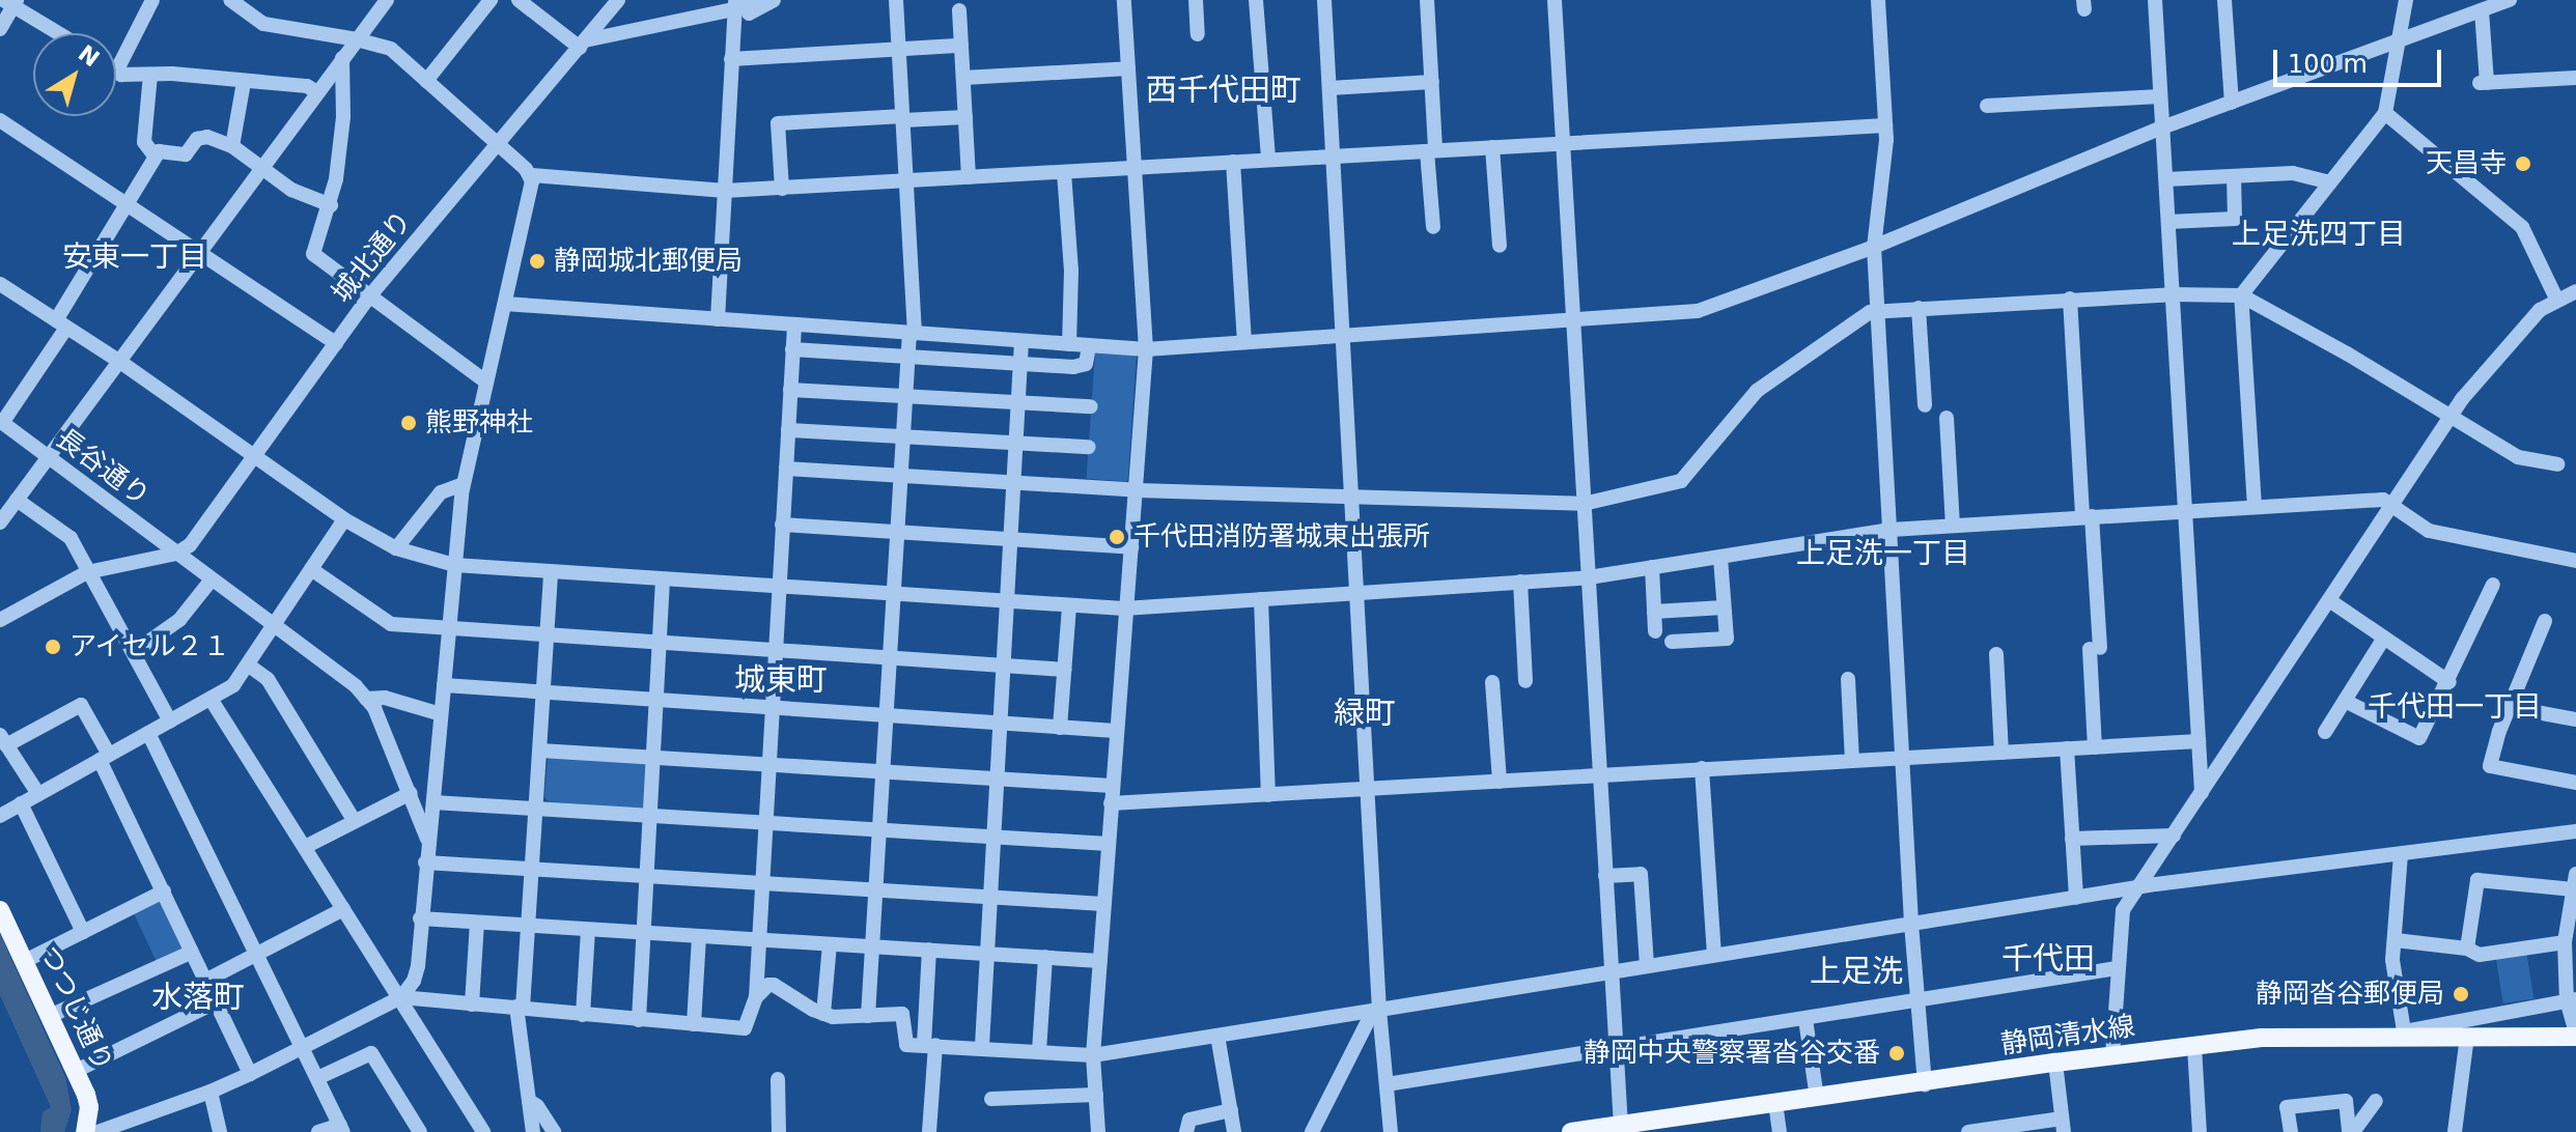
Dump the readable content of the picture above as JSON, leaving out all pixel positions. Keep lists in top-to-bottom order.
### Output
{
  "streets": {
    "main road": ["つつじ通り", "静岡清水線"],
    "street": ["城北通り", "長谷通り"]
  },
  "crossings": [
    ["城北通り", "長谷通り"]
  ],
  "districts": [
    "西千代田町",
    "上足洗四丁目",
    "安東一丁目",
    "上足洗一丁目",
    "城東町",
    "千代田一丁目",
    "緑町",
    "千代田",
    "上足洗",
    "水落町"
  ],
  "places": [
    "天昌寺",
    "静岡城北郵便局",
    "熊野神社",
    "千代田消防署城東出張所",
    "アイセル２１",
    "静岡沓谷郵便局",
    "静岡中央警察署沓谷交番"
  ],
  "scale_bar": "100 m",
  "north": "top right"
}
